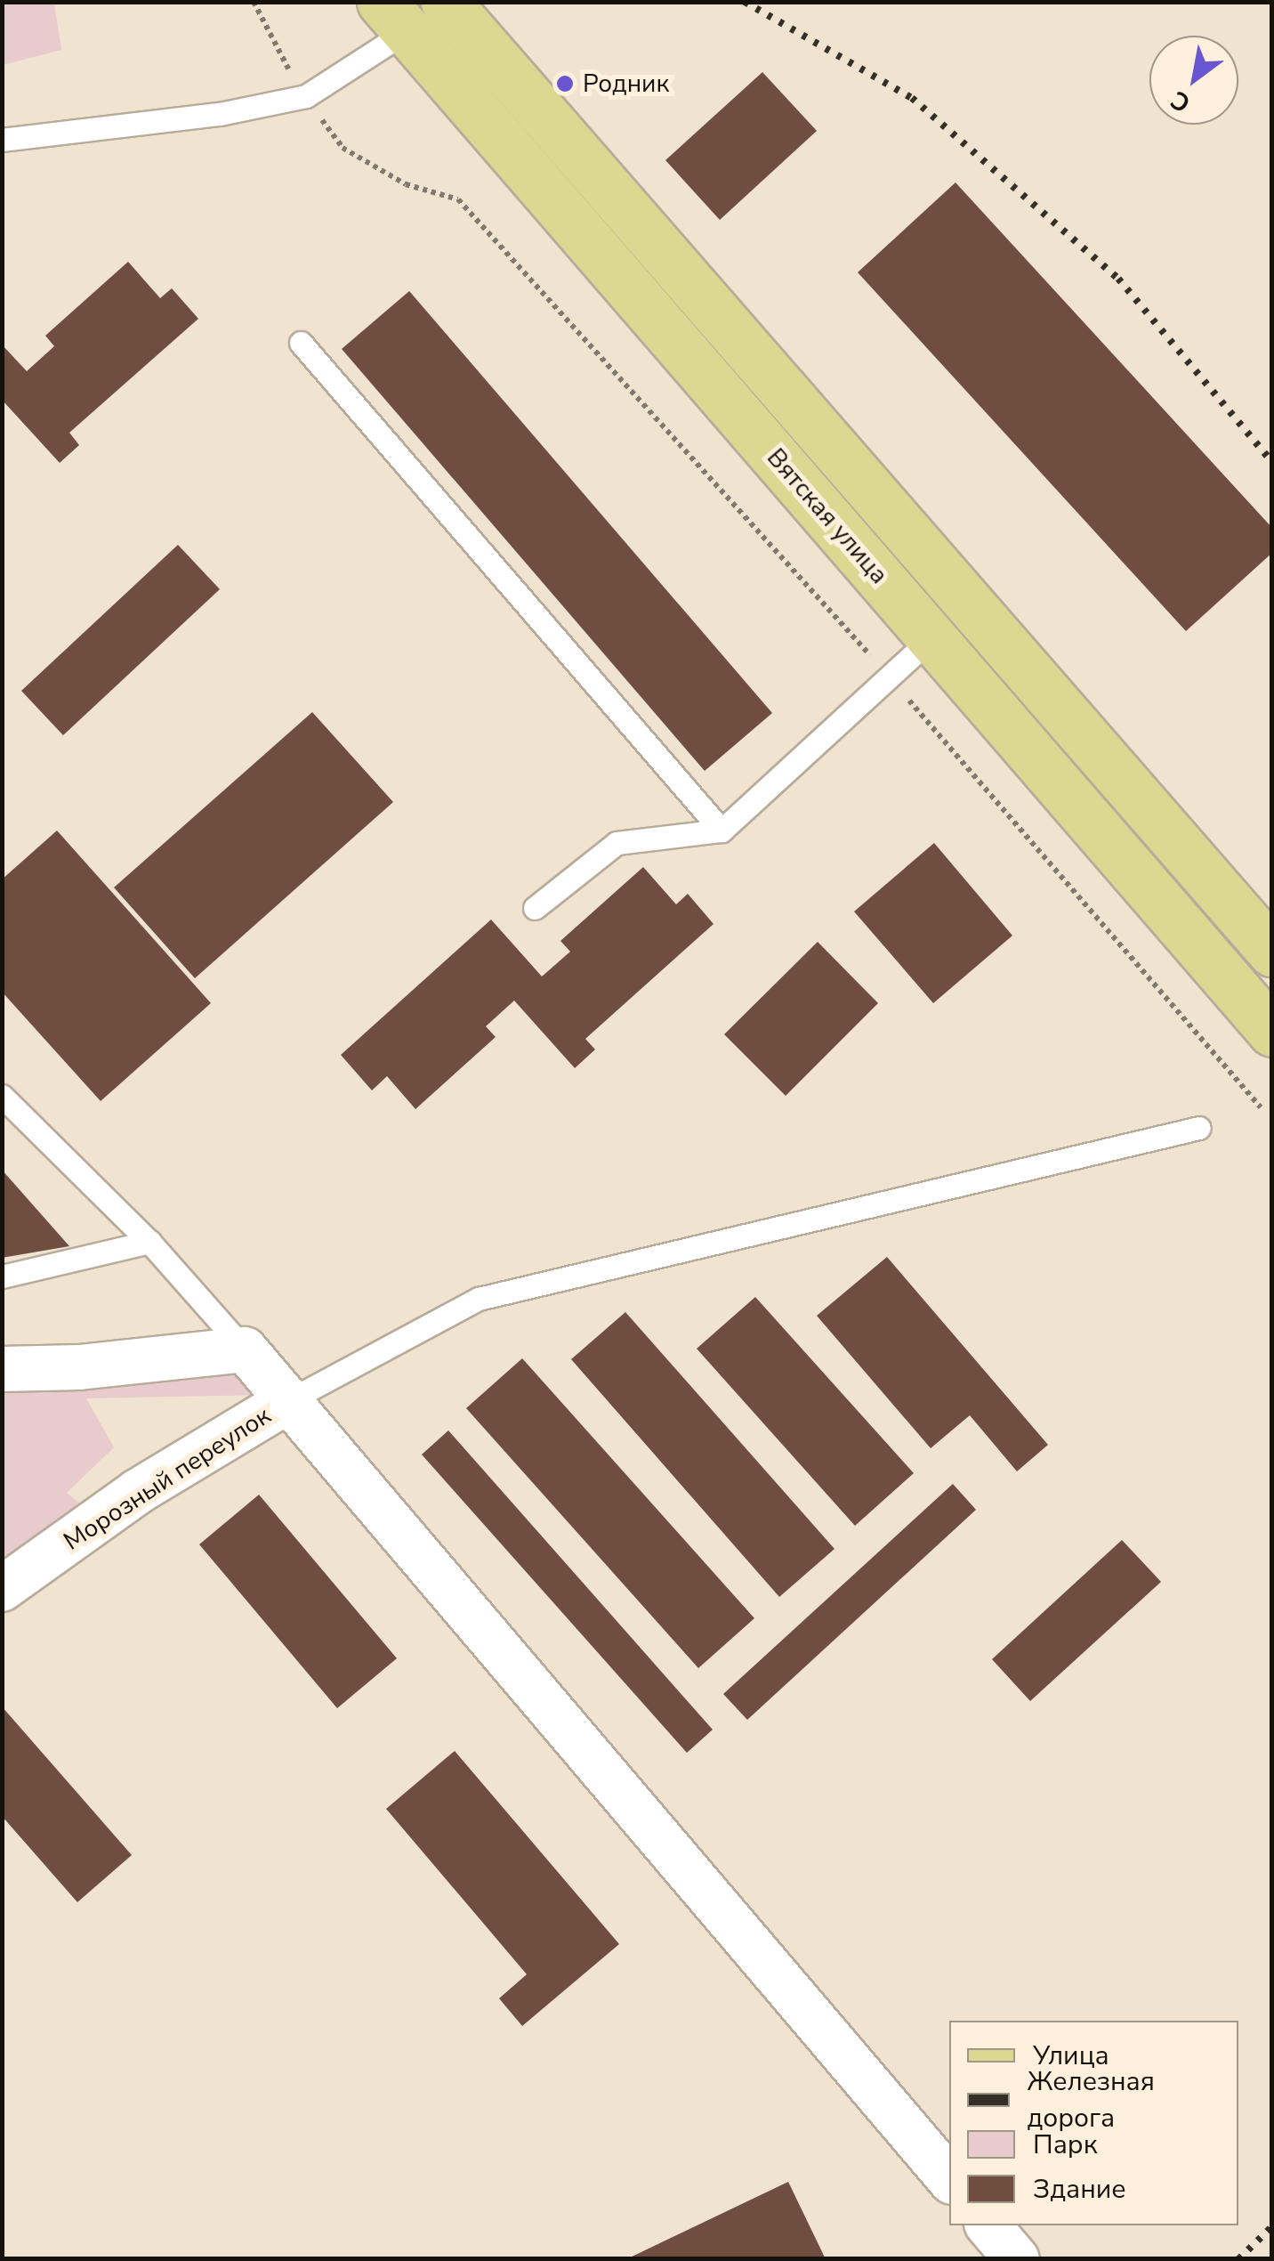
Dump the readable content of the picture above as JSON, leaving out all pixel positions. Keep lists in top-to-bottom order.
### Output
{
  "streets": {
    "main road": ["Вятская улица"],
    "street": ["Морозный переулок"]
  },
  "places": ["Родник"],
  "legend": [
    "Улица",
    "Железная дорога",
    "Парк",
    "Здание"
  ],
  "north": "bottom left"
}
